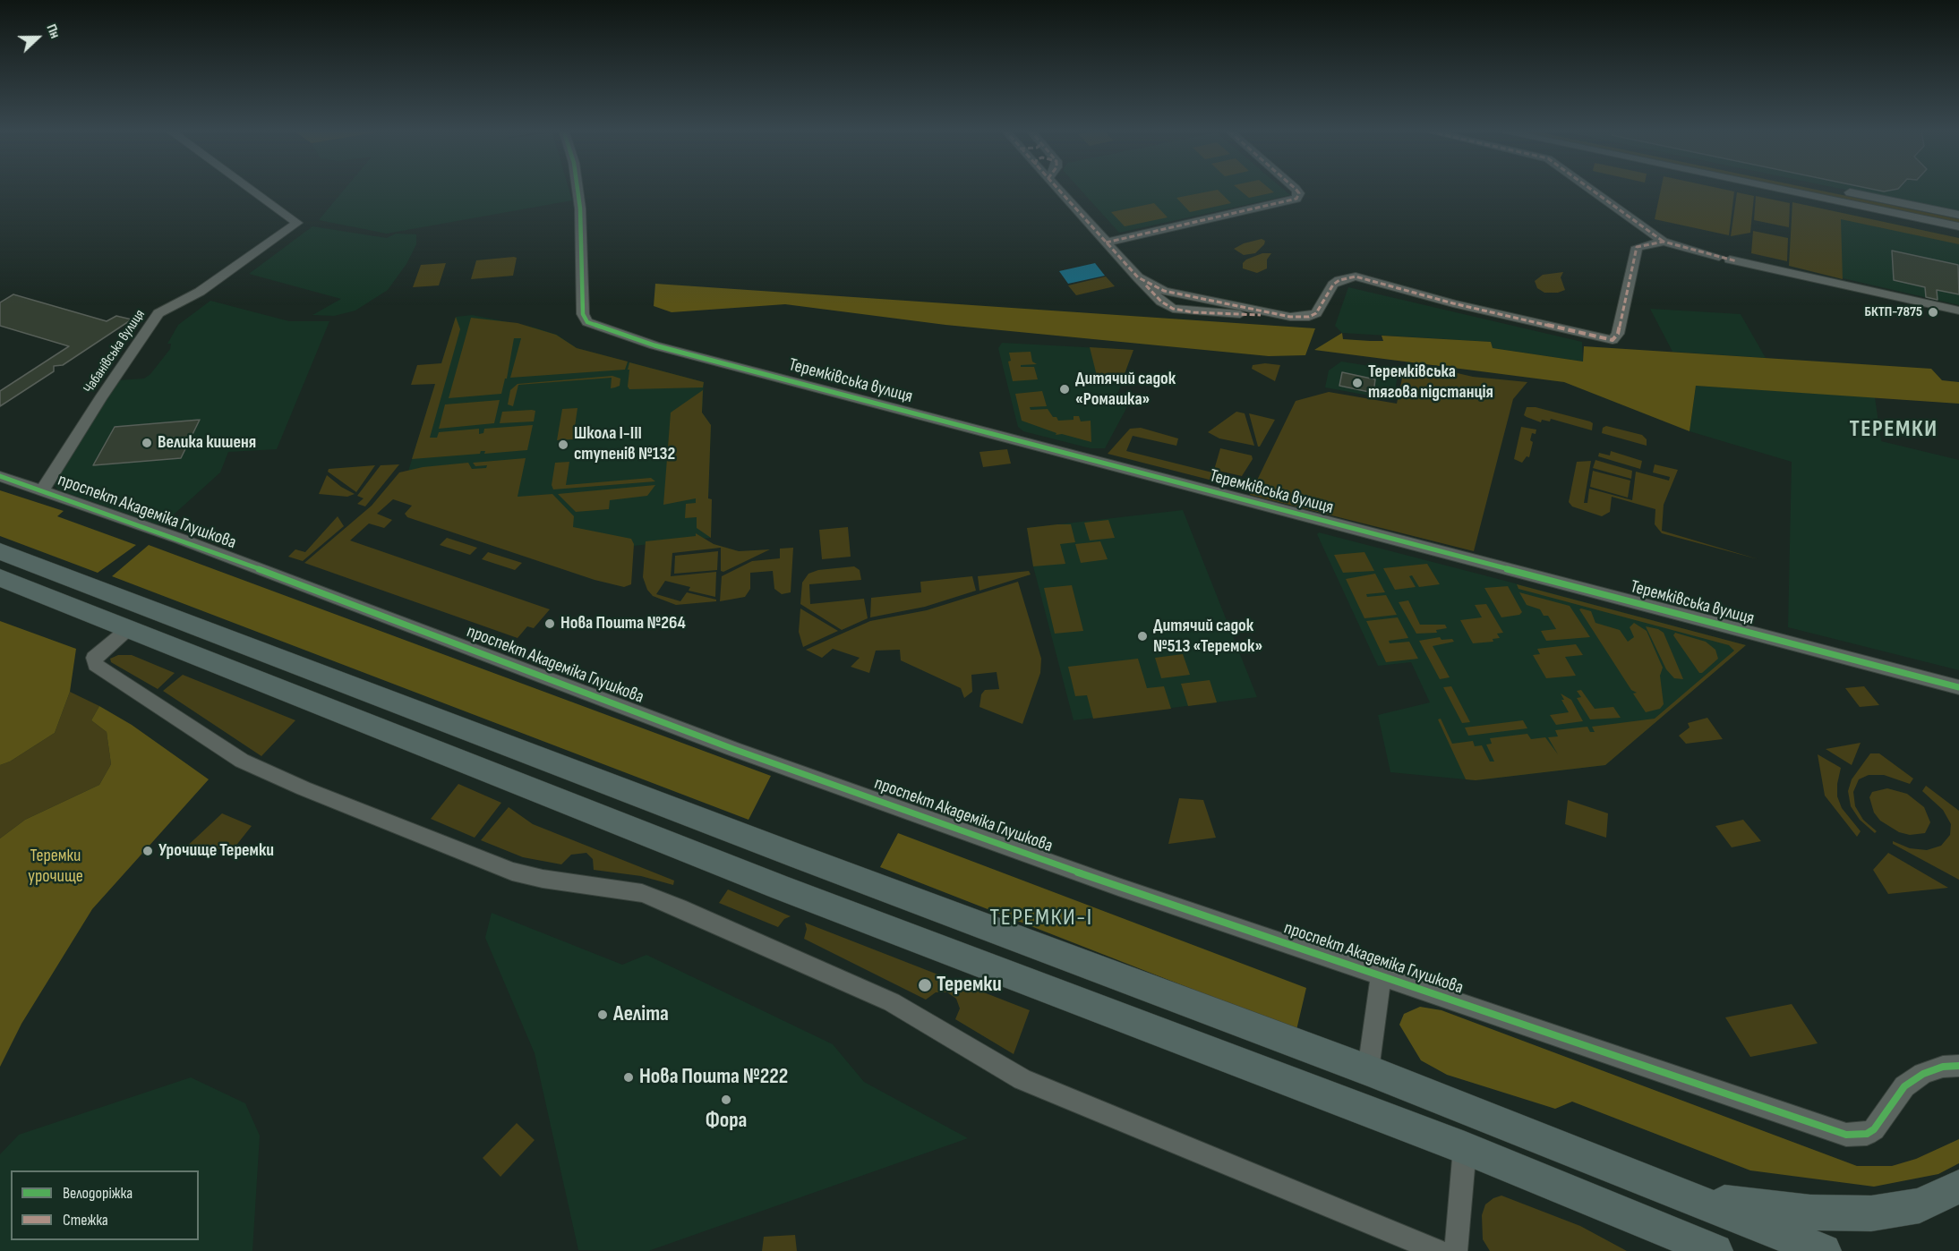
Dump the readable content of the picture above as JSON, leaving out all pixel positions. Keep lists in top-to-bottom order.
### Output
{
  "streets": {
    "street": ["Чабанівська вулиця", "Теремківська вулиця", "проспект Академіка Глушкова"]
  },
  "crossings": [
    ["Чабанівська вулиця", "проспект Академіка Глушкова"]
  ],
  "districts": ["ТЕРЕМКИ", "ТЕРЕМКИ-І"],
  "parks": ["Теремки урочище"],
  "places": [
    "БКТП-7875",
    "Теремківська тягова підстанція",
    "Дитячий садок «Ромашка»",
    "Велика кишеня",
    "Школа І-ІІІ ступенів №132",
    "Нова Пошта №264",
    "Дитячий садок №513 «Теремок»",
    "Урочище Теремки",
    "Теремки",
    "Аеліта",
    "Нова Пошта №222",
    "Фора"
  ],
  "legend": ["Велодоріжка", "Стежка"],
  "north": "right"
}
